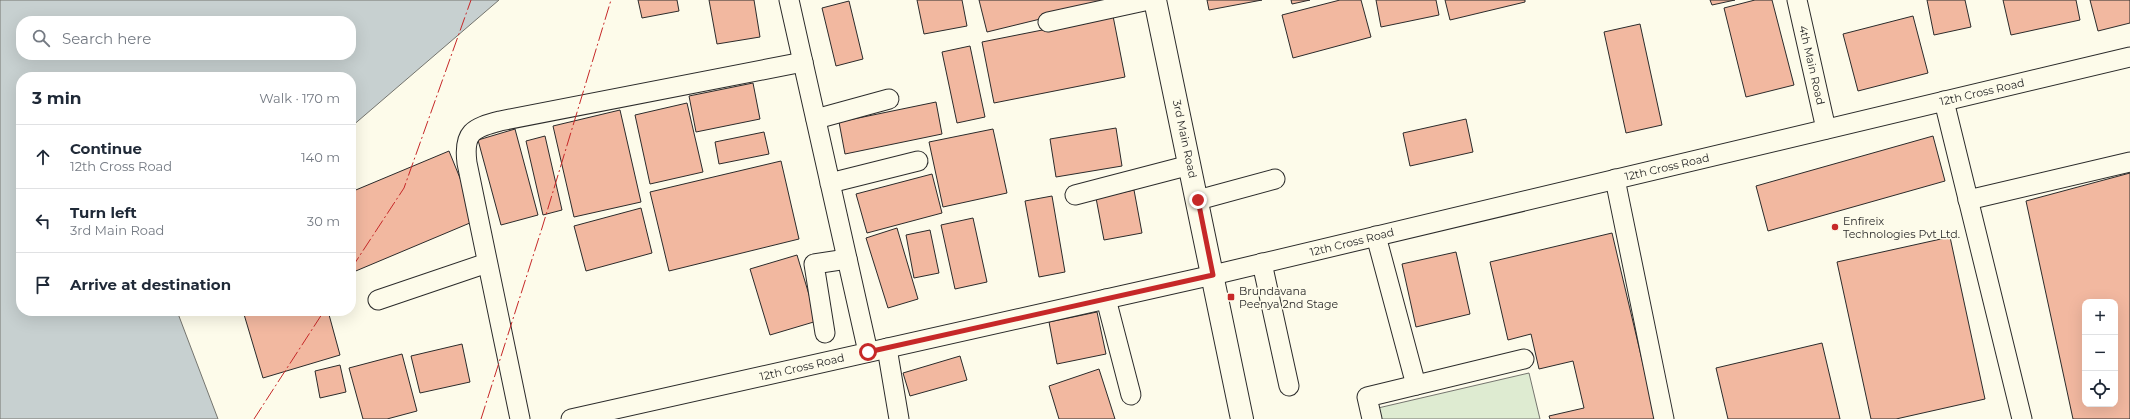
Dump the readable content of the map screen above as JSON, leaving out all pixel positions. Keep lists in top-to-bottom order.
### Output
{
  "streets": {
    "main road": ["3rd Main Road"],
    "street": ["4th Main Road", "12th Cross Road"]
  },
  "crossings": [
    ["4th Main Road", "12th Cross Road"],
    ["12th Cross Road", "3rd Main Road"]
  ],
  "places": {
    "other": ["Enfireix Technologies Pvt Ltd."],
    "transit": ["Brundavana Peenya 2nd Stage"]
  },
  "page": {
    "search": "Search here",
    "heading": ["3 min", "Walk · 170 m"],
    "list": [
      ["Continue", "12th Cross Road", "140 m"],
      ["Turn left", "3rd Main Road", "30 m"],
      "Arrive at destination"
    ],
    "map_buttons": ["+", "−"]
  }
}
